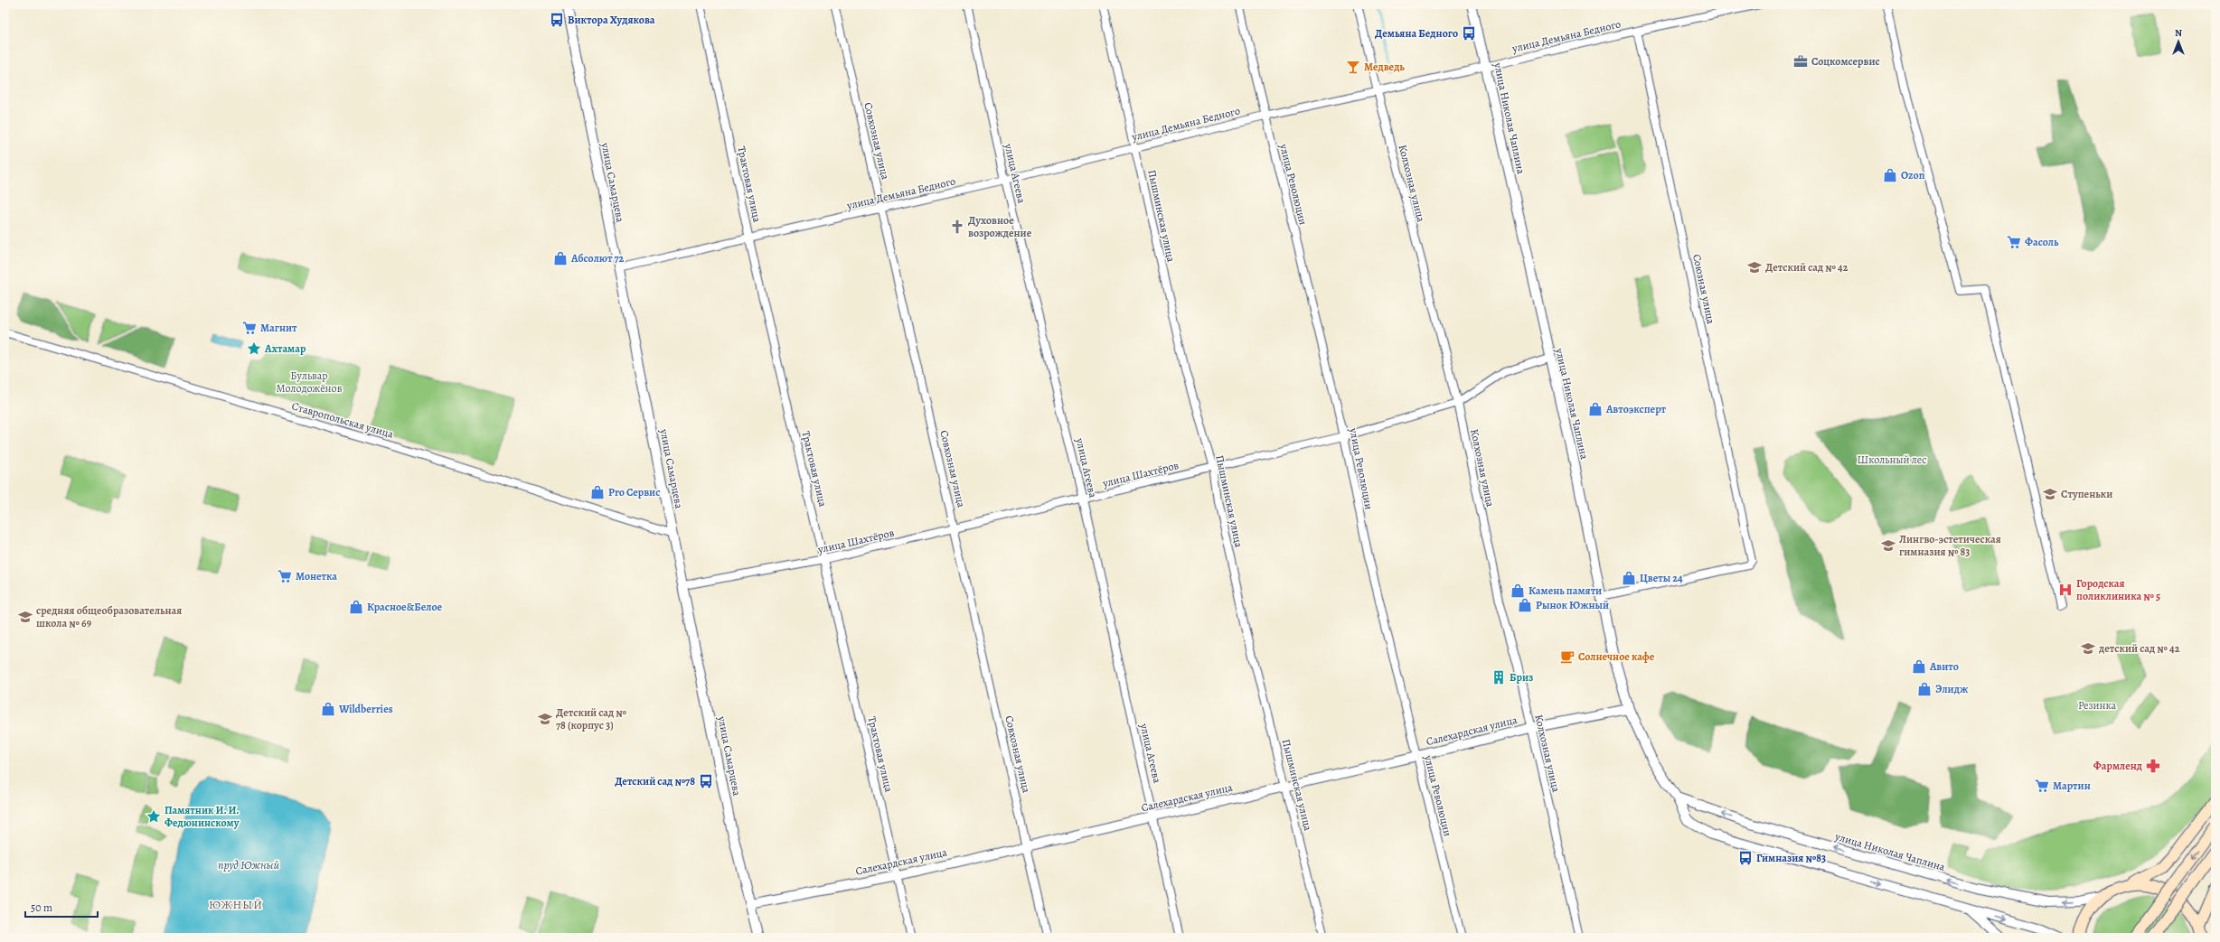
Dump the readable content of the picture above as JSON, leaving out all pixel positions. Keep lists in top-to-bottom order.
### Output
{
  "streets": {
    "street": [
      "улица Демьяна Бедного",
      "улица Николая Чаплина",
      "Совхозная улица",
      "улица Агеева",
      "улица Самарцева",
      "Колхозная улица",
      "Трактовая улица",
      "улица Революции",
      "Пышминская улица",
      "Союзная улица",
      "Ставропольская улица",
      "улица Шахтёров",
      "Салехардская улица"
    ]
  },
  "crossings": [
    ["улица Демьяна Бедного", "улица Николая Чаплина"],
    ["улица Демьяна Бедного", "Совхозная улица"],
    ["улица Демьяна Бедного", "улица Агеева"],
    ["улица Демьяна Бедного", "улица Самарцева"],
    ["улица Демьяна Бедного", "Колхозная улица"],
    ["улица Демьяна Бедного", "Трактовая улица"],
    ["улица Демьяна Бедного", "улица Революции"],
    ["улица Демьяна Бедного", "Пышминская улица"],
    ["улица Демьяна Бедного", "Союзная улица"],
    ["улица Николая Чаплина", "Союзная улица"],
    ["улица Николая Чаплина", "улица Шахтёров"],
    ["улица Николая Чаплина", "Салехардская улица"],
    ["Совхозная улица", "улица Шахтёров"],
    ["Совхозная улица", "Салехардская улица"],
    ["улица Агеева", "улица Шахтёров"],
    ["улица Агеева", "Салехардская улица"],
    ["улица Самарцева", "Ставропольская улица"],
    ["улица Самарцева", "улица Шахтёров"],
    ["улица Самарцева", "Салехардская улица"],
    ["Колхозная улица", "улица Шахтёров"],
    ["Колхозная улица", "Салехардская улица"],
    ["Трактовая улица", "улица Шахтёров"],
    ["Трактовая улица", "Салехардская улица"],
    ["улица Революции", "улица Шахтёров"],
    ["улица Революции", "Салехардская улица"],
    ["Пышминская улица", "улица Шахтёров"],
    ["Пышминская улица", "Салехардская улица"]
  ],
  "districts": ["ЮЖНЫЙ"],
  "water": ["пруд Южный"],
  "parks": ["Бульвар Молодожёнов", "Школьный лес", "Резинка"],
  "places": {
    "bus stop": [
      "Виктора Худякова",
      "Демьяна Бедного",
      "Детский сад №78",
      "Гимназия №83"
    ],
    "office": ["Соцкомсервис"],
    "bar": ["Медведь"],
    "shop": [
      "Ozon",
      "Абсолют 72",
      "Автоэксперт",
      "Pro Сервис",
      "Цветы 24",
      "Камень памяти",
      "Рынок Южный",
      "Красное&Белое",
      "Авито",
      "Элидж",
      "Wildberries"
    ],
    "church": ["Духовное возрождение"],
    "supermarket": [
      "Фасоль",
      "Магнит",
      "Монетка",
      "Мартин"
    ],
    "school or university": [
      "Детский сад № 42",
      "Ступеньки",
      "Лингво-эстетическая гимназия № 83",
      "средняя общеобразовательная школа № 69",
      "детский сад № 42",
      "Детский сад № 78 (корпус 3)"
    ],
    "place": ["Ахтамар", "Памятник И. И. Федюнинскому"],
    "hospital": ["Городская поликлиника № 5"],
    "cafe": ["Солнечное кафе"],
    "building": ["Бриз"],
    "pharmacy": ["Фармленд"]
  },
  "scale_bar": "50 m",
  "north": "top"
}
